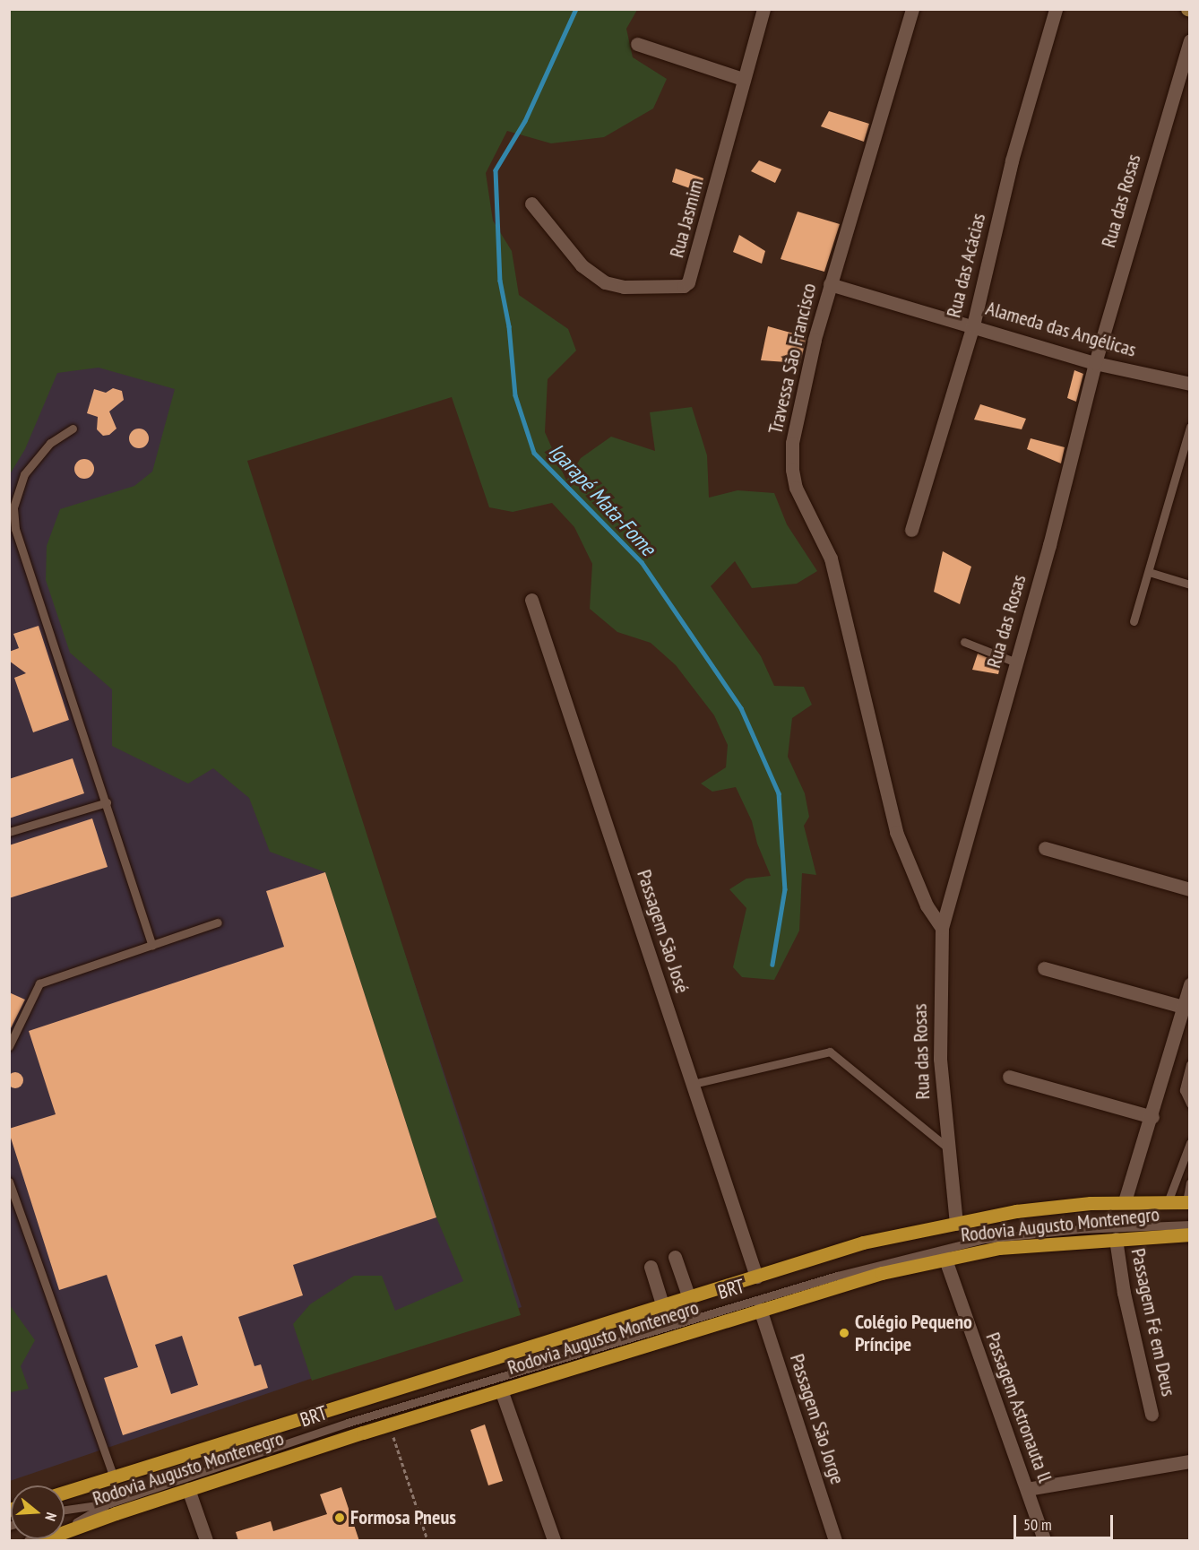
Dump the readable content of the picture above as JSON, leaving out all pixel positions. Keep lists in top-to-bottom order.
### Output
{
  "streets": {
    "main road": ["Rodovia Augusto Montenegro"],
    "street": [
      "Rua das Rosas",
      "Rua Jasmim",
      "Rua das Acácias",
      "Alameda das Angélicas",
      "Travessa São Francisco",
      "Passagem São José",
      "Passagem Fé em Deus",
      "Passagem Astronauta ll",
      "Passagem São Jorge"
    ],
    "lane": ["BRT"]
  },
  "crossings": [
    ["Rua das Rosas", "Alameda das Angélicas"],
    ["Rua das Rosas", "Travessa São Francisco"],
    ["Rua das Rosas", "Rodovia Augusto Montenegro"],
    ["Rua das Acácias", "Alameda das Angélicas"],
    ["Alameda das Angélicas", "Travessa São Francisco"],
    ["Passagem São José", "Rodovia Augusto Montenegro"],
    ["Rodovia Augusto Montenegro", "Passagem Fé em Deus"],
    ["Rodovia Augusto Montenegro", "Passagem Astronauta ll"],
    ["Rodovia Augusto Montenegro", "Passagem São Jorge"]
  ],
  "water": ["Igarapé Mata-Fome"],
  "places": ["Colégio Pequeno Príncipe", "Formosa Pneus"],
  "scale_bar": "50 m",
  "north": "right"
}
